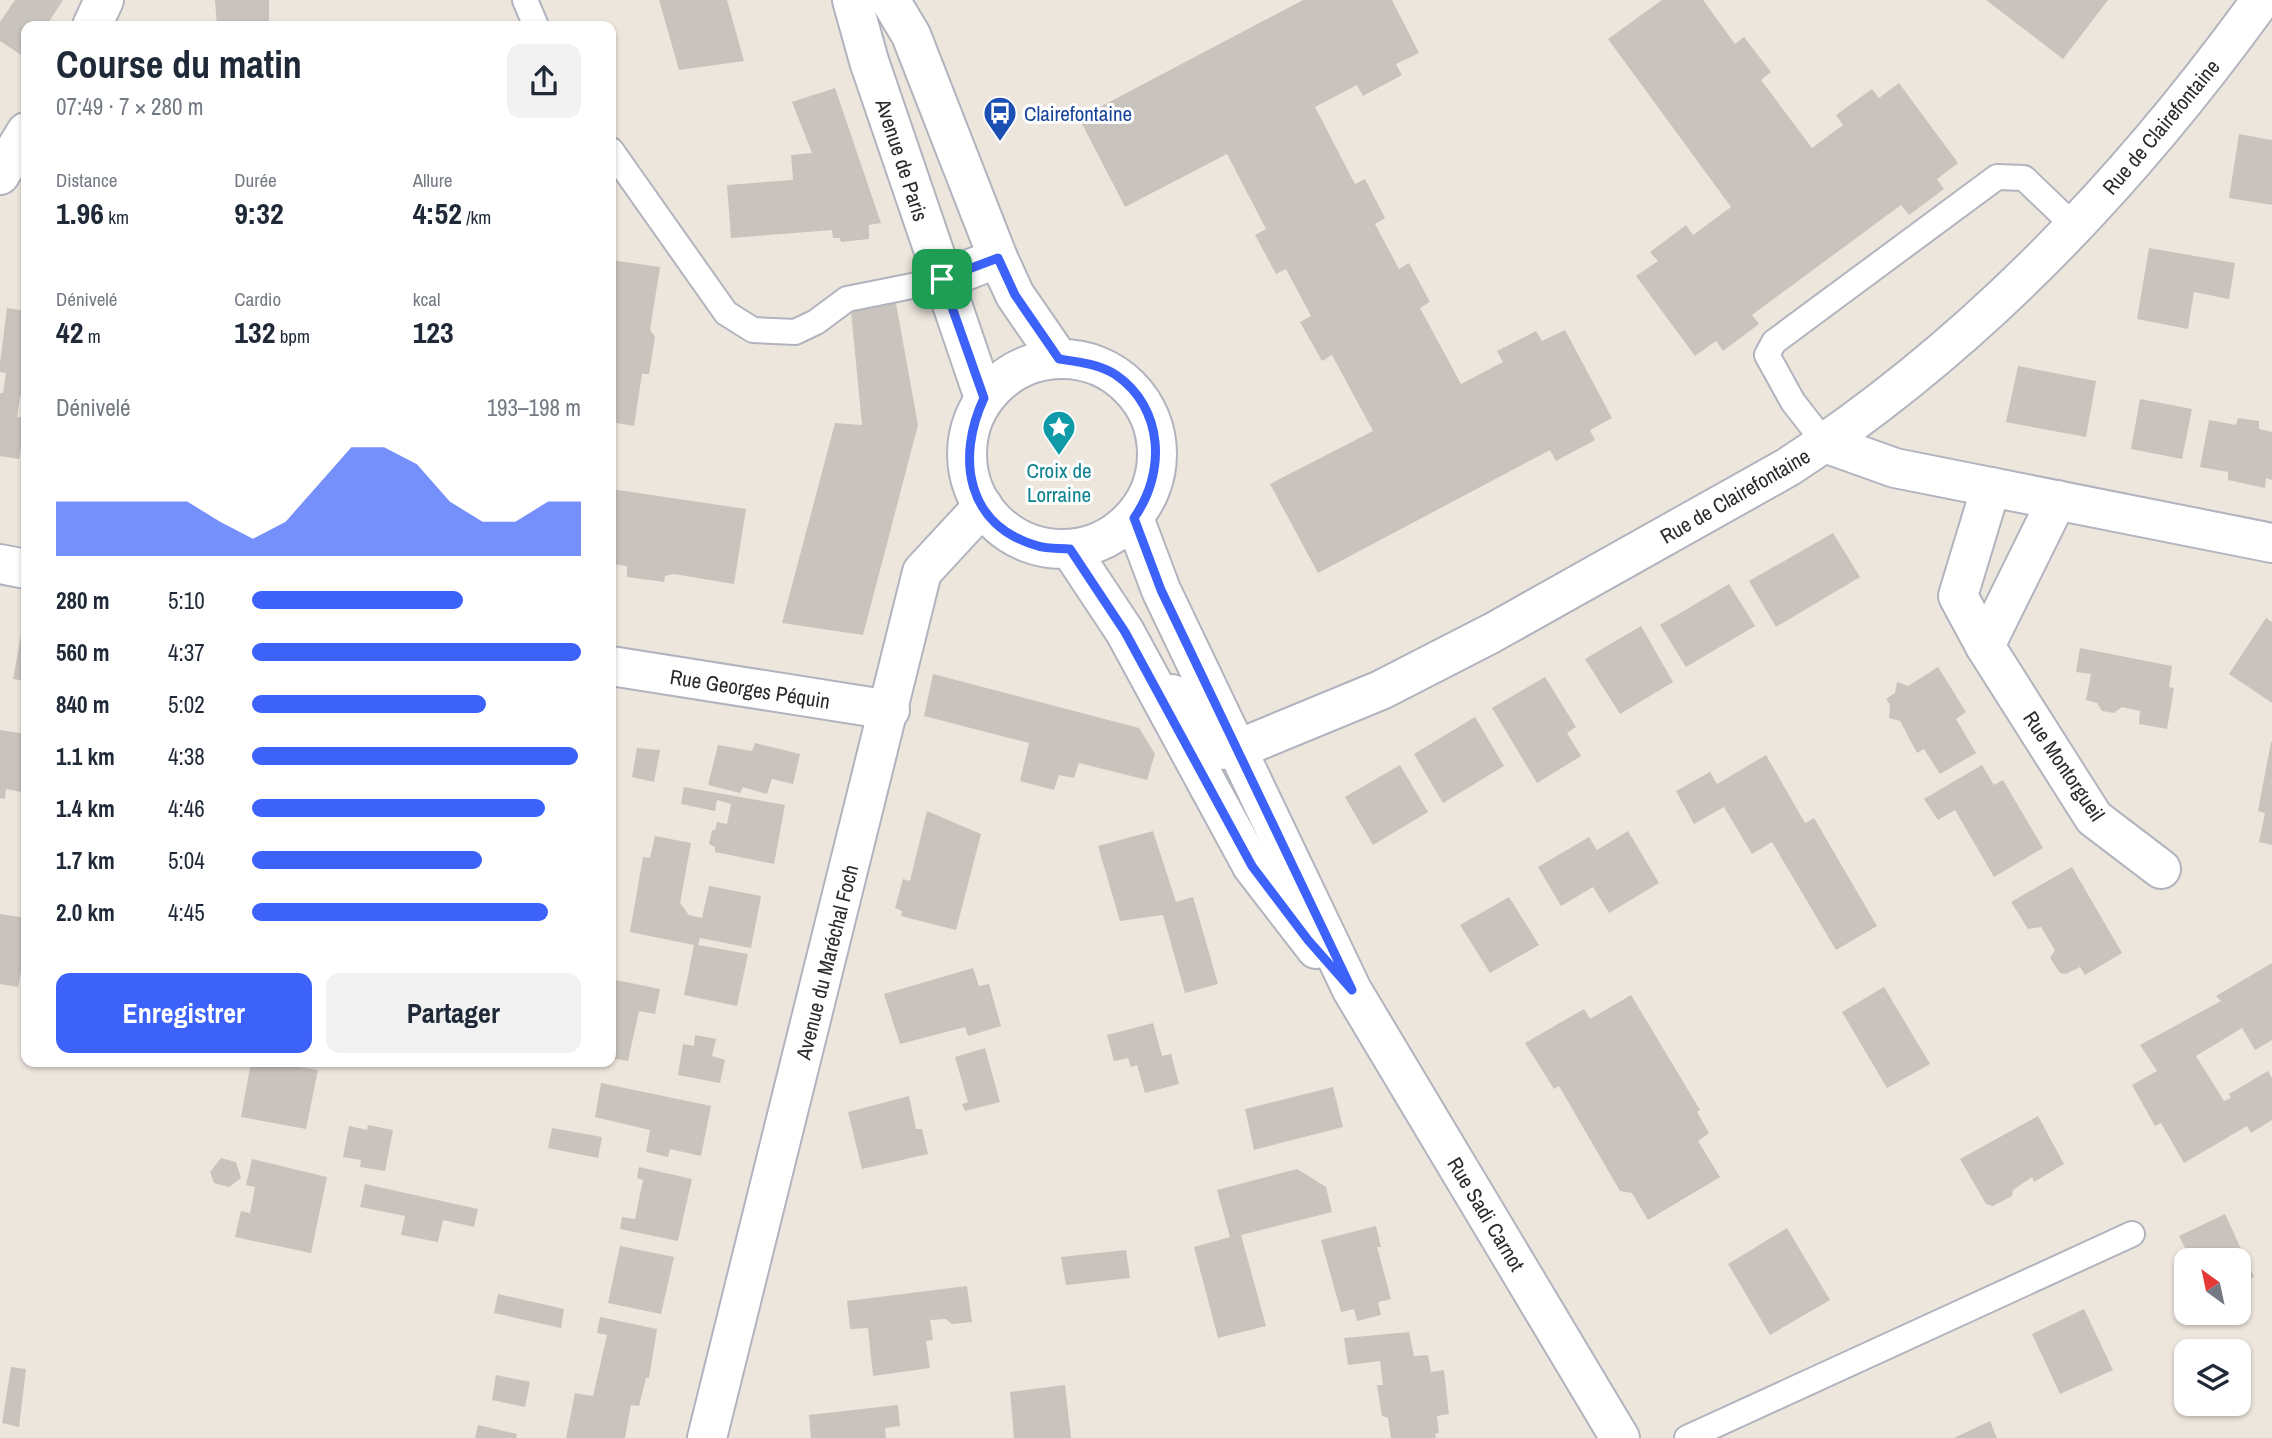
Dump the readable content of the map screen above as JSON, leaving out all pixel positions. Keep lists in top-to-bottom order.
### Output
{
  "streets": {
    "street": [
      "Rue de Clairefontaine",
      "Avenue de Paris",
      "Rue Georges Péquin",
      "Rue Montorgueil",
      "Avenue du Maréchal Foch",
      "Rue Sadi Carnot"
    ]
  },
  "crossings": [
    ["Rue de Clairefontaine", "Rue Sadi Carnot"],
    ["Avenue de Paris", "Avenue du Maréchal Foch"],
    ["Avenue de Paris", "Rue Sadi Carnot"],
    ["Rue Georges Péquin", "Avenue du Maréchal Foch"],
    ["Avenue du Maréchal Foch", "Rue Sadi Carnot"]
  ],
  "places": {
    "bus stop": ["Clairefontaine"],
    "place": ["Croix de Lorraine"]
  },
  "north": "top left",
  "page": {
    "heading": ["Course du matin", "07:49 · 7 × 280 m"],
    "stats": [
      ["Distance", "1.96 km"],
      ["Durée", "9:32"],
      ["Allure", "4:52 /km"],
      ["Dénivelé", "42 m"],
      ["Cardio", "132 bpm"],
      ["kcal", "123"]
    ],
    "chart": ["Dénivelé", "193–198 m"],
    "list": [
      {
        "name": "280 m",
        "note": "5:10"
      },
      {
        "name": "560 m",
        "note": "4:37"
      },
      {
        "name": "840 m",
        "note": "5:02"
      },
      {
        "name": "1.1 km",
        "note": "4:38"
      },
      {
        "name": "1.4 km",
        "note": "4:46"
      },
      {
        "name": "1.7 km",
        "note": "5:04"
      },
      {
        "name": "2.0 km",
        "note": "4:45"
      }
    ],
    "buttons": ["Enregistrer", "Partager"]
  }
}
